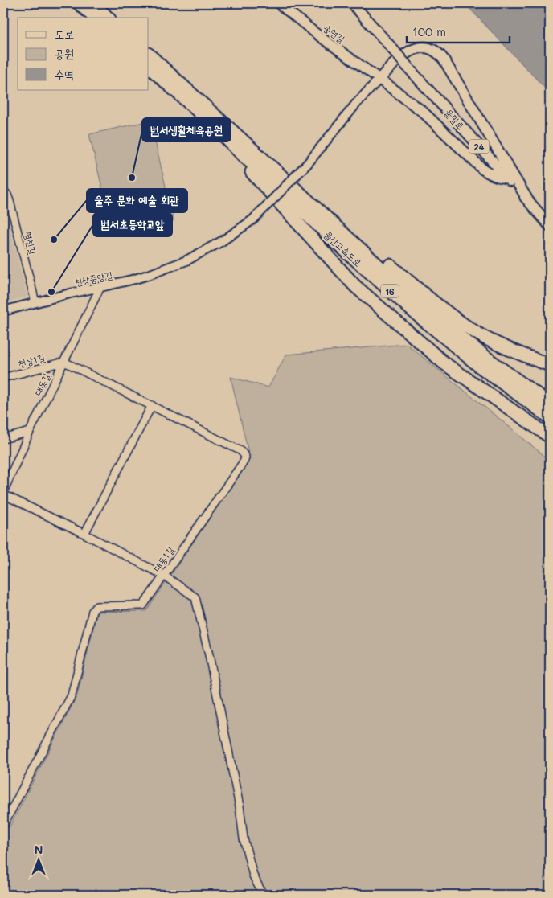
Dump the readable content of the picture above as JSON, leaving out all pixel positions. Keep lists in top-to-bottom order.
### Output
{
  "streets": {
    "highway": ["울산고속도로", "16"],
    "main road": ["송현길", "울밀로", "24"],
    "street": [
      "평천길",
      "천상중앙길",
      "천상1길",
      "대동길",
      "대동1길"
    ]
  },
  "crossings": [
    ["송현길", "천상중앙길"],
    ["평천길", "천상중앙길"],
    ["천상중앙길", "대동길"],
    ["천상1길", "대동길"],
    ["천상1길", "대동1길"],
    ["대동길", "대동1길"]
  ],
  "places": ["범서생활체육공원", "울주 문화 예술 회관", "범서초등학교앞"],
  "legend": ["도로", "공원", "수역"],
  "scale_bar": "100 m",
  "north": "top"
}
